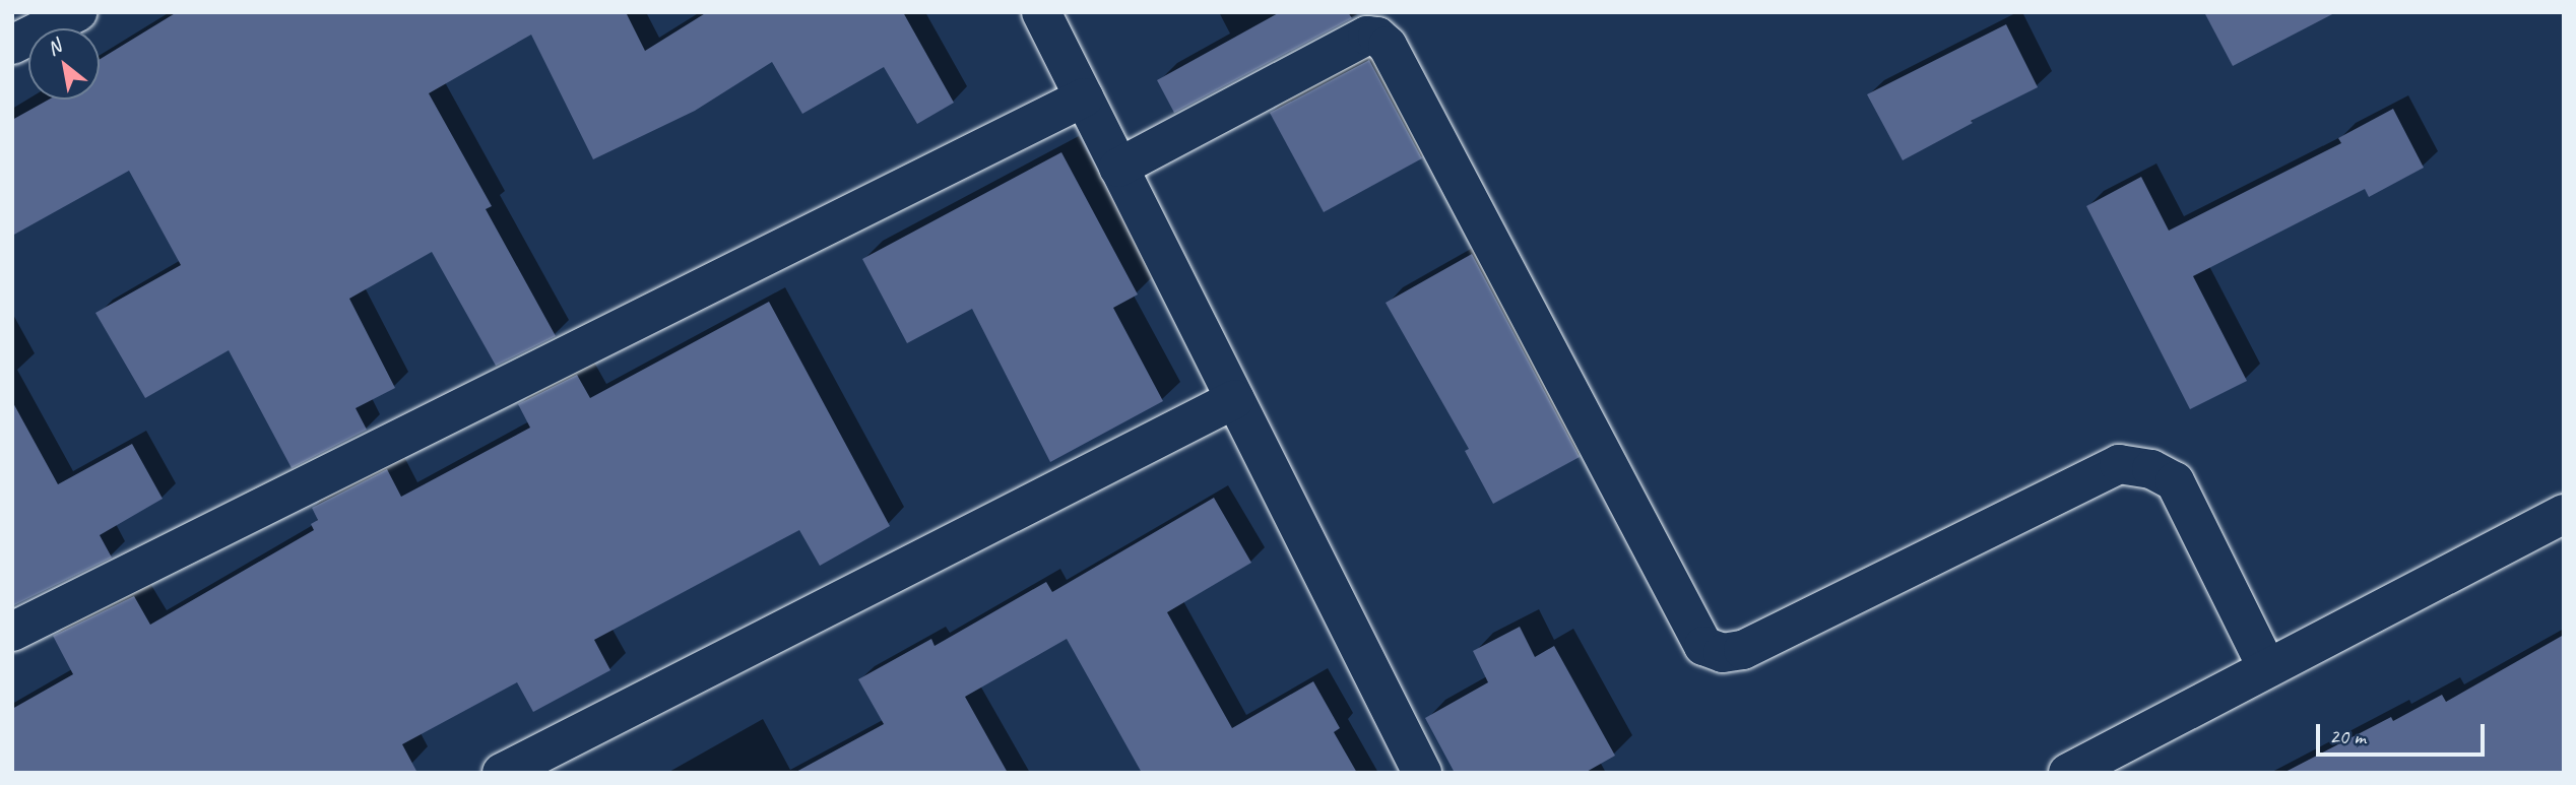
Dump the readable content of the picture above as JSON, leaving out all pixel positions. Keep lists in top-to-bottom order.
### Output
{
  "scale_bar": "20 m",
  "north": "top left"
}
